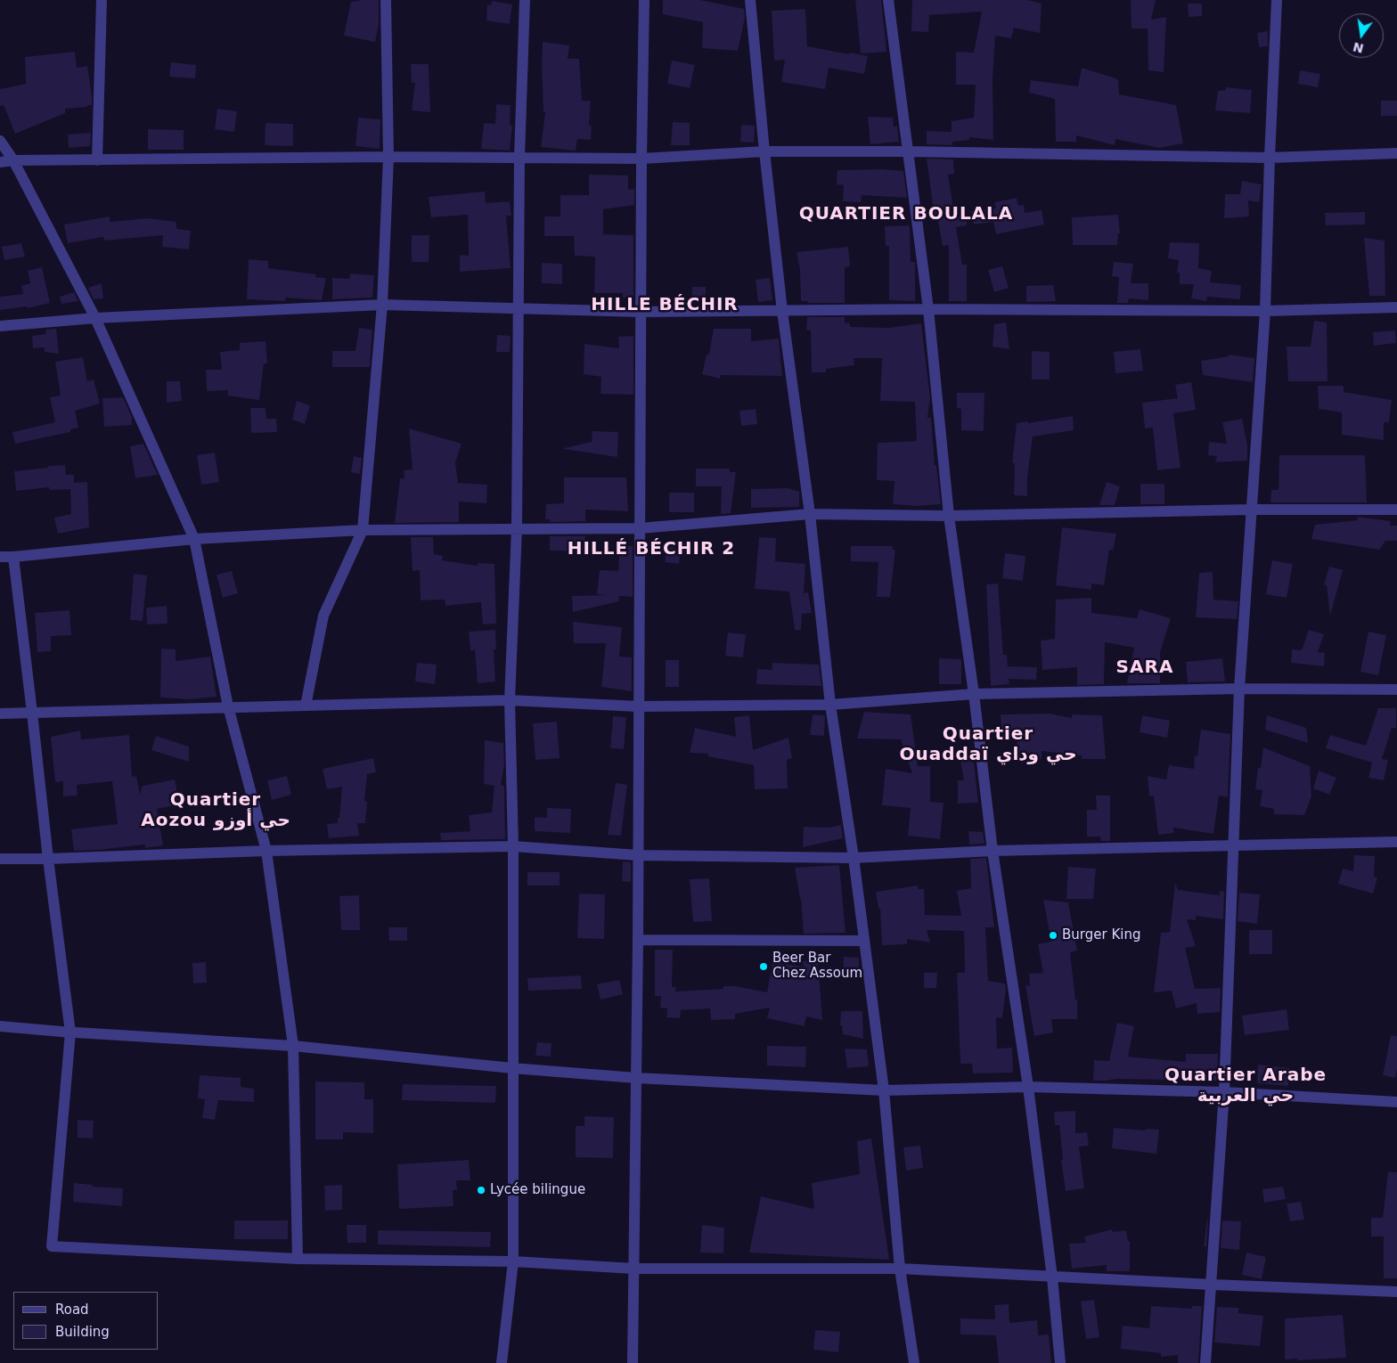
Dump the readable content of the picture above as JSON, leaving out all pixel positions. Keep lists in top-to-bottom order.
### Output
{
  "districts": [
    "QUARTIER BOULALA",
    "HILLE BÉCHIR",
    "HILLÉ BÉCHIR 2",
    "SARA",
    "Quartier Ouaddaï حي وداي",
    "Quartier Aozou حي أوزو",
    "Quartier Arabe حي العربية"
  ],
  "places": ["Burger King", "Beer Bar Chez Assoum", "Lycée bilingue"],
  "legend": ["Road", "Building"],
  "north": "bottom"
}
